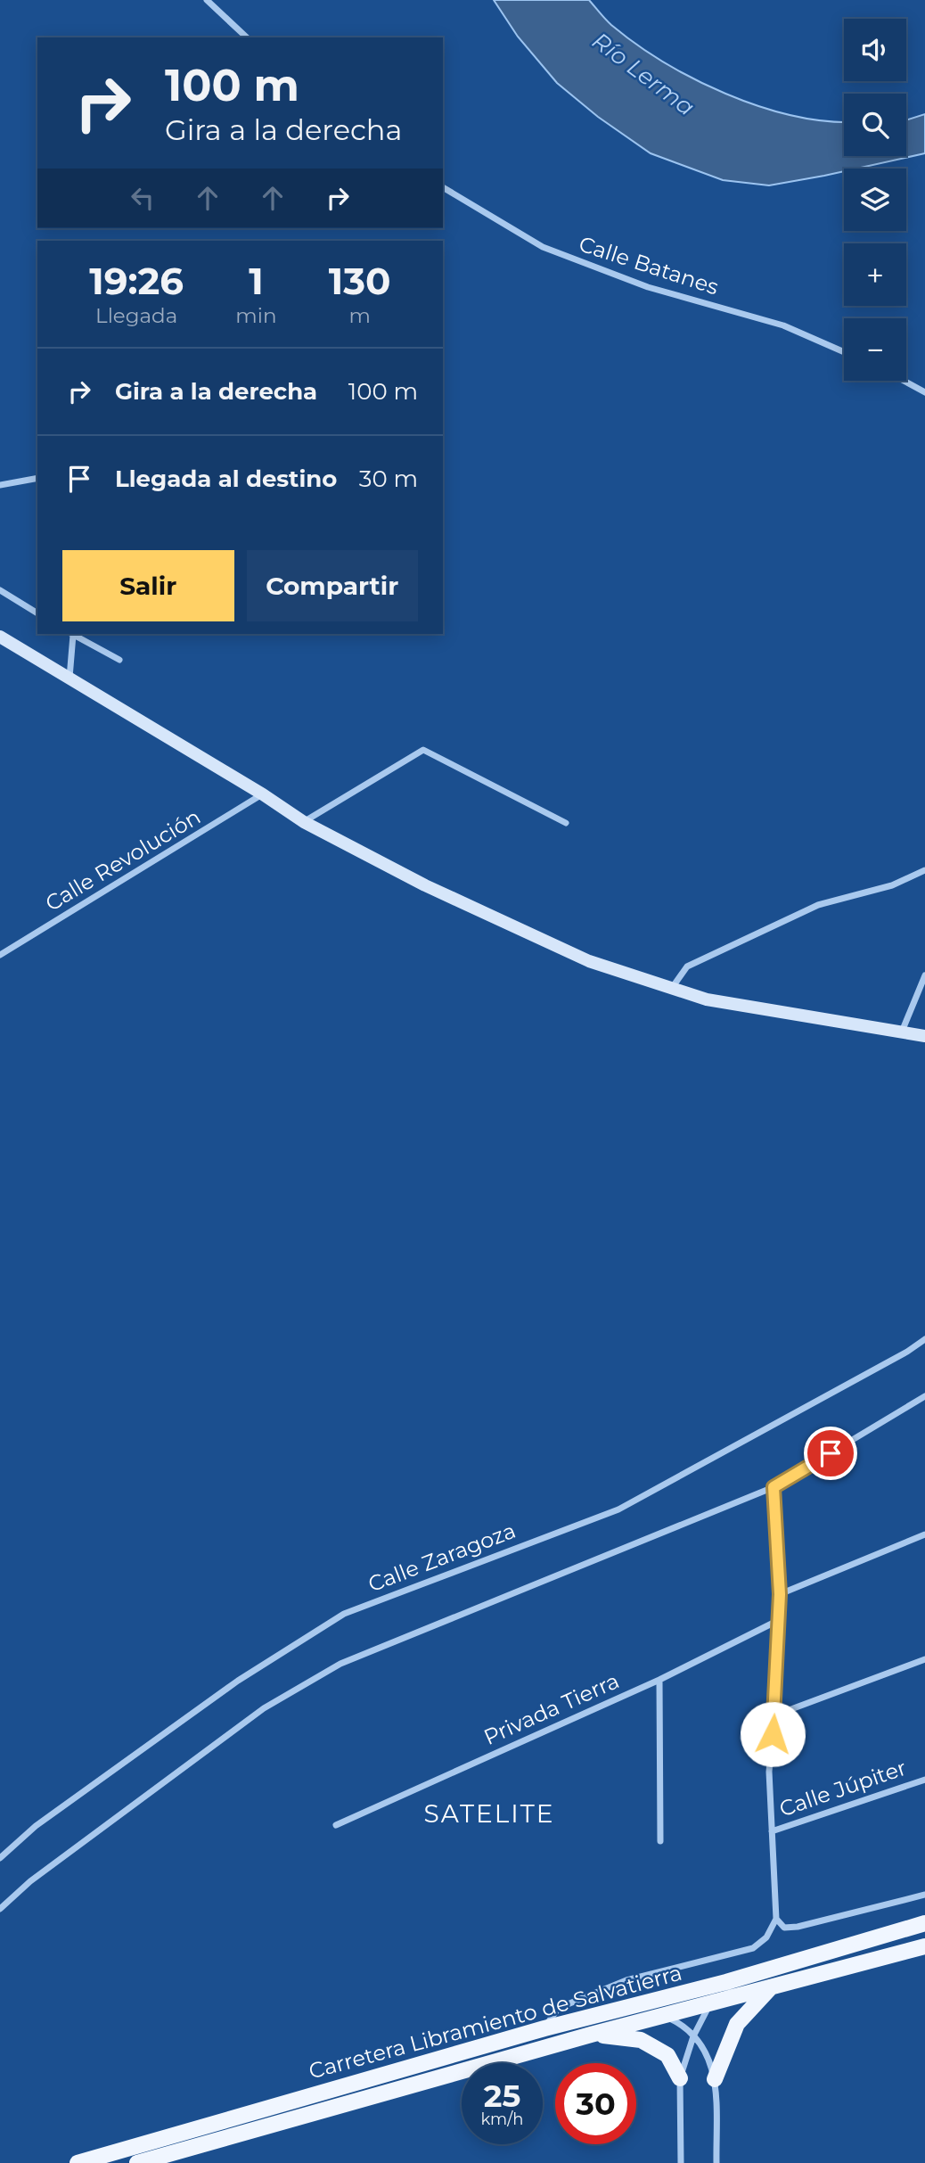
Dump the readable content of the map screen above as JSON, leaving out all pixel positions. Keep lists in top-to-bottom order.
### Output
{
  "streets": {
    "main road": ["Carretera Libramiento de Salvatierra"],
    "street": [
      "Calle Batanes",
      "Calle Revolución",
      "Calle Zaragoza",
      "Privada Tierra",
      "Calle Júpiter"
    ]
  },
  "districts": ["SATELITE"],
  "water": ["Río Lerma"],
  "page": {
    "map_buttons": ["+", "−"],
    "turn": ["100 m", "Gira a la derecha"],
    "eta": [
      "19:26",
      "Llegada",
      "1",
      "min",
      "130",
      "m"
    ],
    "list": [
      {
        "name": "Gira a la derecha",
        "value": "100 m"
      },
      {
        "name": "Llegada al destino",
        "value": "30 m"
      }
    ],
    "buttons": ["Salir", "Compartir"],
    "speed": "25 km/h",
    "limit": "30"
  }
}
